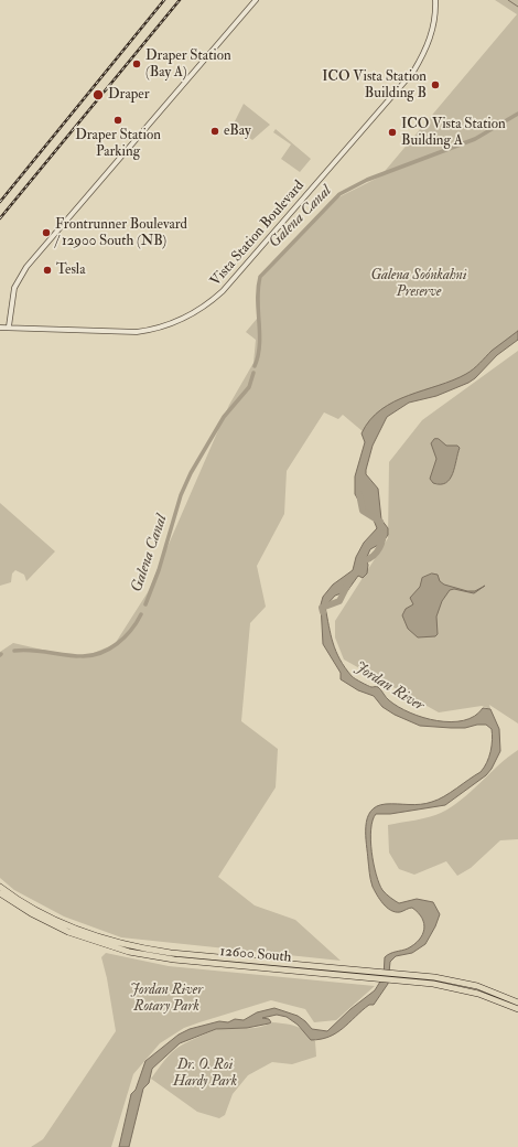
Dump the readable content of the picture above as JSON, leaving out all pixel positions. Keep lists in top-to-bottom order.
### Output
{
  "streets": {
    "main road": ["12600 South"],
    "street": ["Vista Station Boulevard"]
  },
  "water": ["Galena Canal", "Jordan River"],
  "parks": ["Galena Soónkahni Preserve", "Jordan River Rotary Park", "Dr. O. Roi Hardy Park"],
  "places": [
    "Draper Station (Bay A)",
    "ICO Vista Station Building B",
    "Draper",
    "Draper Station Parking",
    "eBay",
    "ICO Vista Station Building A",
    "Frontrunner Boulevard / 12900 South (NB)",
    "Tesla"
  ]
}
